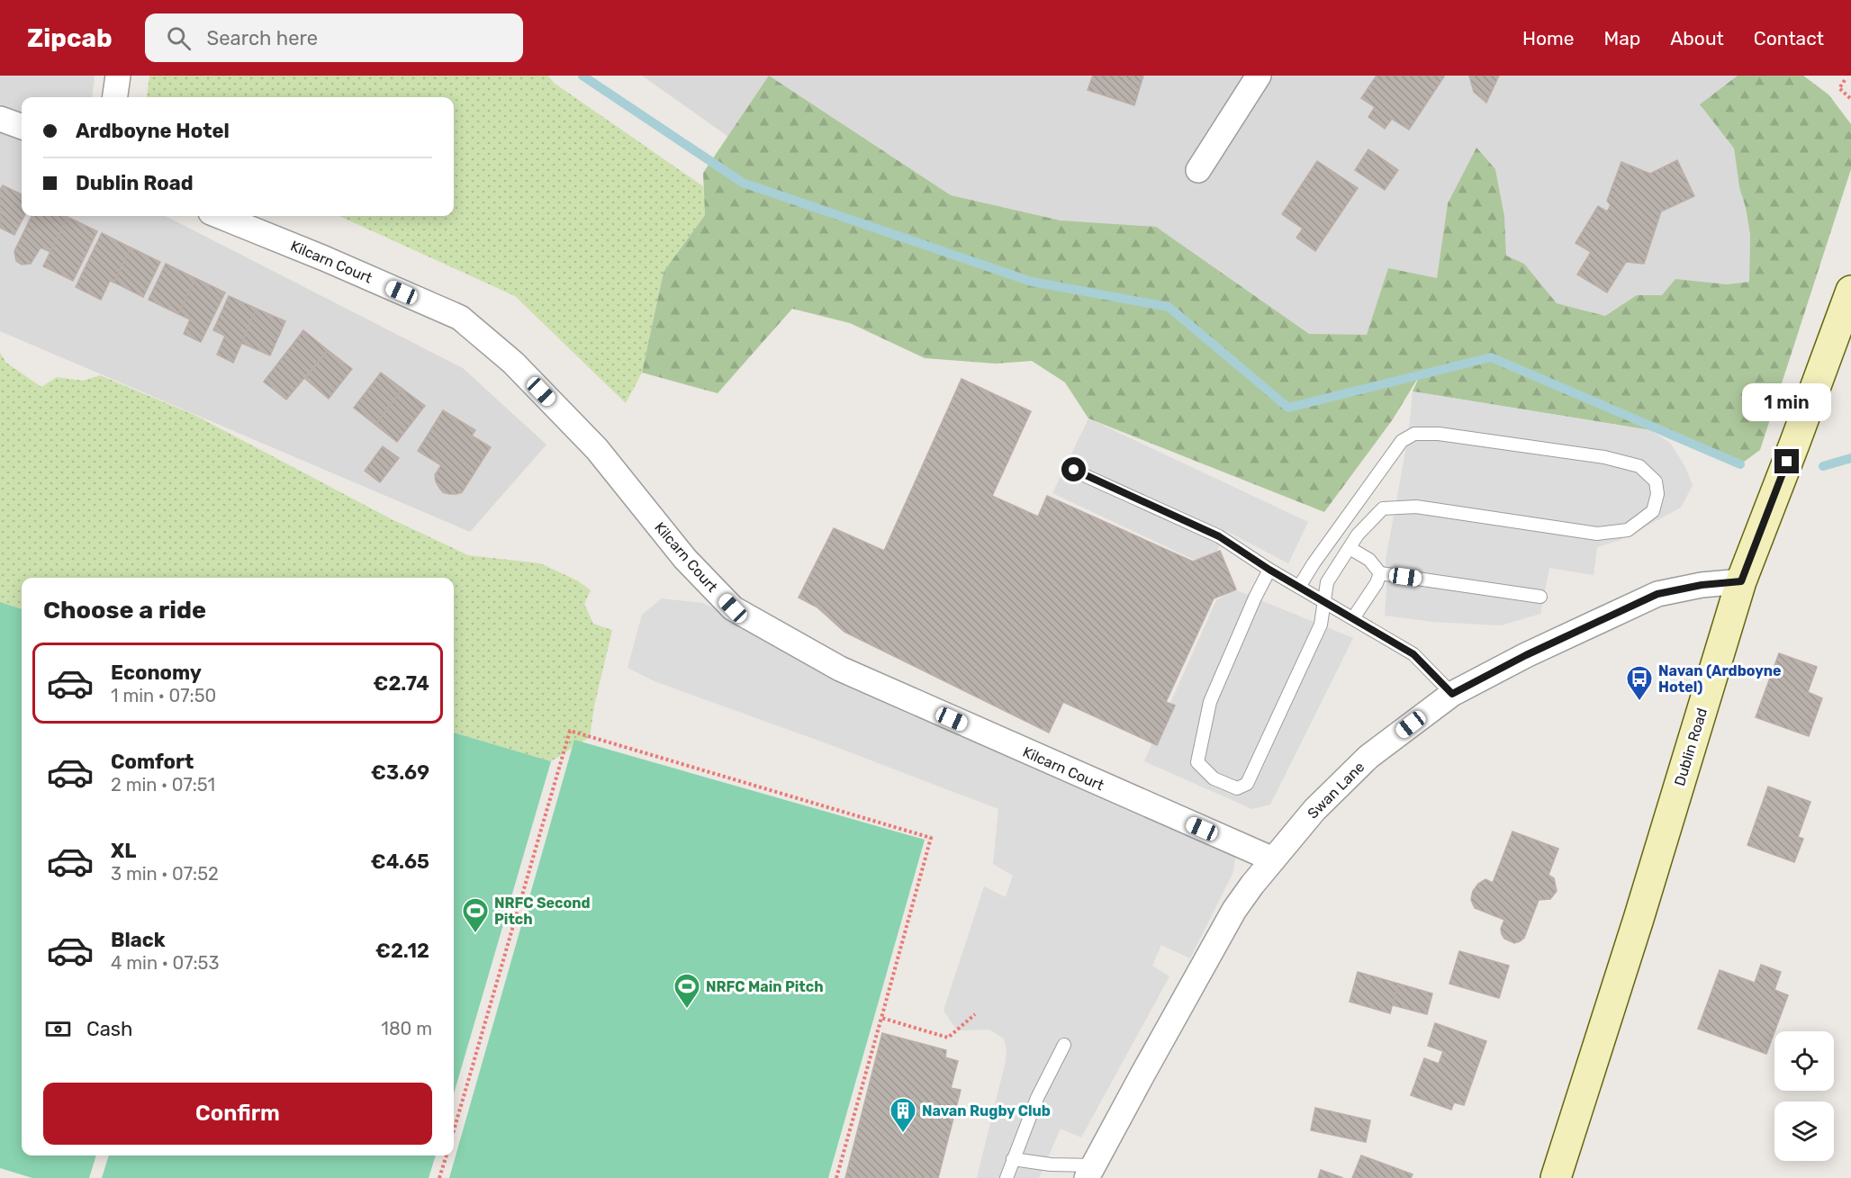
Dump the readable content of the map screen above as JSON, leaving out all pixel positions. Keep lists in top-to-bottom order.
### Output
{
  "streets": {
    "main road": ["Dublin Road"],
    "street": ["Kilcarn Court", "Swan Lane"]
  },
  "crossings": [
    ["Kilcarn Court", "Swan Lane"],
    ["Dublin Road", "Swan Lane"]
  ],
  "places": {
    "bus stop": ["Navan (Ardboyne Hotel)"],
    "sports": ["NRFC Second Pitch", "NRFC Main Pitch"],
    "building": ["Navan Rugby Club"]
  },
  "page": {
    "header": "Zipcab",
    "search": "Search here",
    "nav": [
      "Home",
      "Map",
      "About",
      "Contact"
    ],
    "banner": ["Ardboyne Hotel", "Dublin Road"],
    "bubble": "1 min",
    "heading": "Choose a ride",
    "list": [
      {
        "name": "Economy",
        "note": "1 min · 07:50",
        "value": "€2.74"
      },
      {
        "name": "Comfort",
        "note": "2 min · 07:51",
        "value": "€3.69"
      },
      {
        "name": "XL",
        "note": "3 min · 07:52",
        "value": "€4.65"
      },
      {
        "name": "Black",
        "note": "4 min · 07:53",
        "value": "€2.12"
      }
    ],
    "pay": ["Cash", "180 m"],
    "buttons": "Confirm"
  }
}
